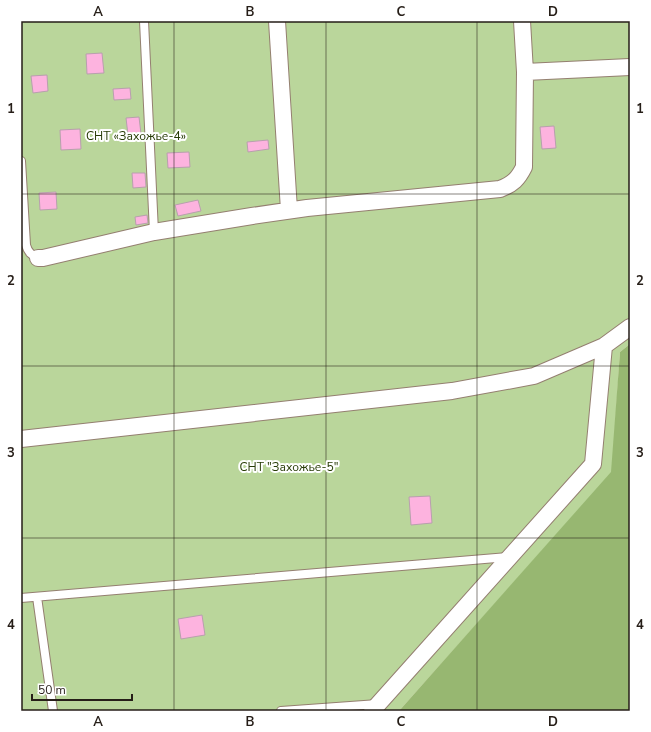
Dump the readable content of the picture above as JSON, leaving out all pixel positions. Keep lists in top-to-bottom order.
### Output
{
  "parks": ["СНТ «Захожье-4»", "СНТ \"Захожье-5\""],
  "scale_bar": "50 m",
  "grid": {
    "columns": [
      "A",
      "B",
      "C",
      "D"
    ],
    "rows": [
      "1",
      "2",
      "3",
      "4"
    ]
  }
}
